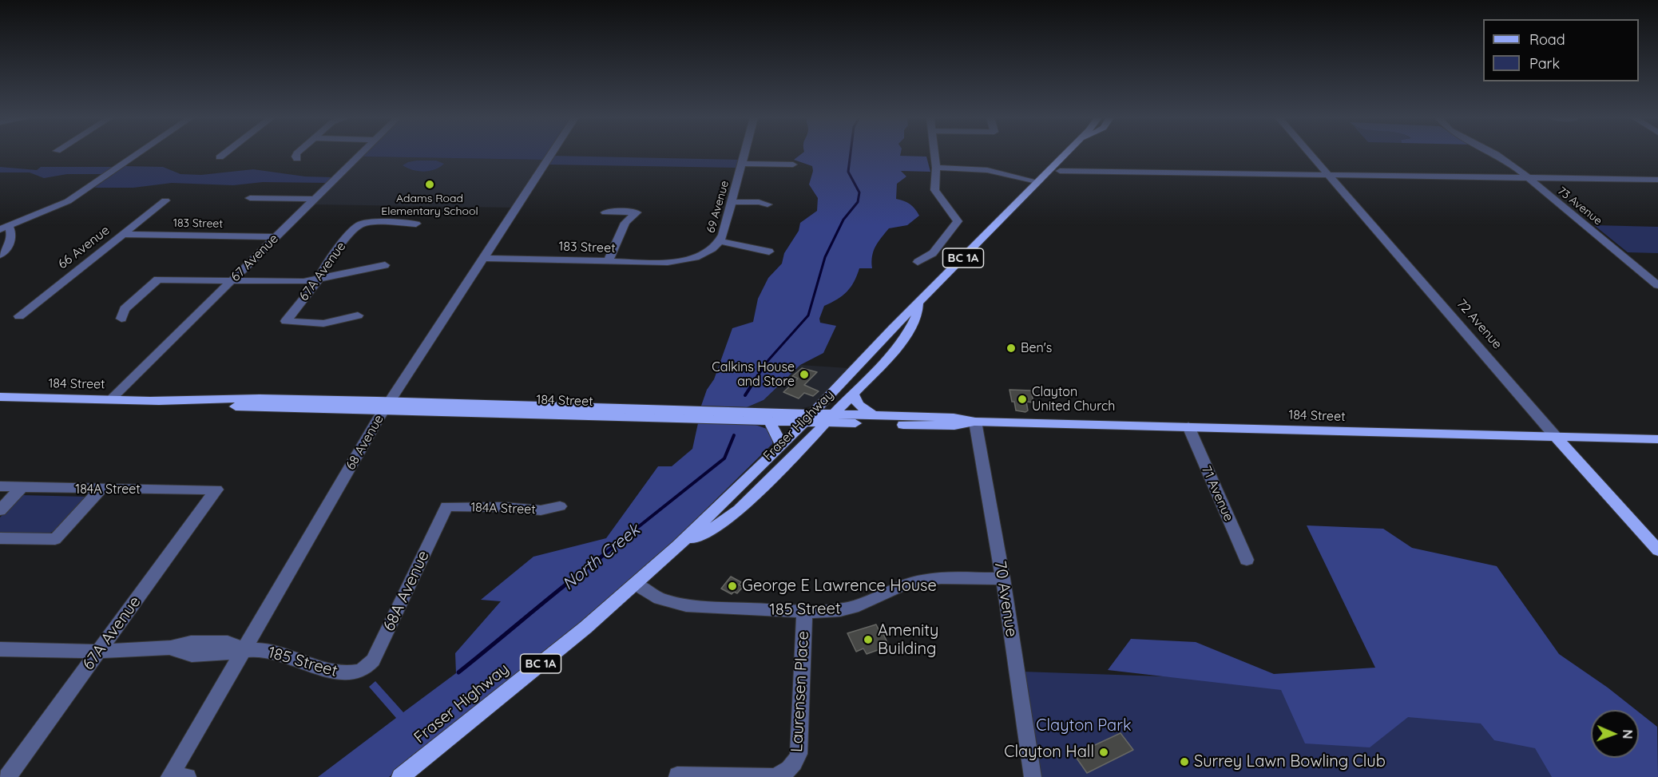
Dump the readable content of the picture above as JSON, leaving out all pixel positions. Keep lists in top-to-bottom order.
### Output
{
  "streets": {
    "main road": [
      "BC 1A",
      "72 Avenue",
      "184 Street",
      "Fraser Highway"
    ],
    "street": [
      "73 Avenue",
      "69 Avenue",
      "183 Street",
      "66 Avenue",
      "67 Avenue",
      "67A Avenue",
      "68 Avenue",
      "184A Street",
      "71 Avenue",
      "68A Avenue",
      "70 Avenue",
      "185 Street",
      "Laurensen Place"
    ]
  },
  "crossings": [
    ["69 Avenue", "183 Street"],
    ["183 Street", "66 Avenue"],
    ["183 Street", "67 Avenue"],
    ["183 Street", "68 Avenue"],
    ["67 Avenue", "184 Street"],
    ["67A Avenue", "184A Street"],
    ["67A Avenue", "185 Street"],
    ["72 Avenue", "184 Street"],
    ["184 Street", "Fraser Highway"],
    ["184 Street", "68 Avenue"],
    ["184 Street", "71 Avenue"],
    ["184 Street", "70 Avenue"],
    ["Fraser Highway", "185 Street"],
    ["68 Avenue", "185 Street"],
    ["184A Street", "68A Avenue"],
    ["68A Avenue", "185 Street"],
    ["70 Avenue", "185 Street"],
    ["185 Street", "Laurensen Place"]
  ],
  "water": ["North Creek"],
  "parks": ["Clayton Park"],
  "places": [
    "Adams Road Elementary School",
    "Ben's",
    "Calkins House and Store",
    "Clayton United Church",
    "George E Lawrence House",
    "Amenity Building",
    "Clayton Hall",
    "Surrey Lawn Bowling Club"
  ],
  "legend": ["Road", "Park"],
  "north": "right"
}
